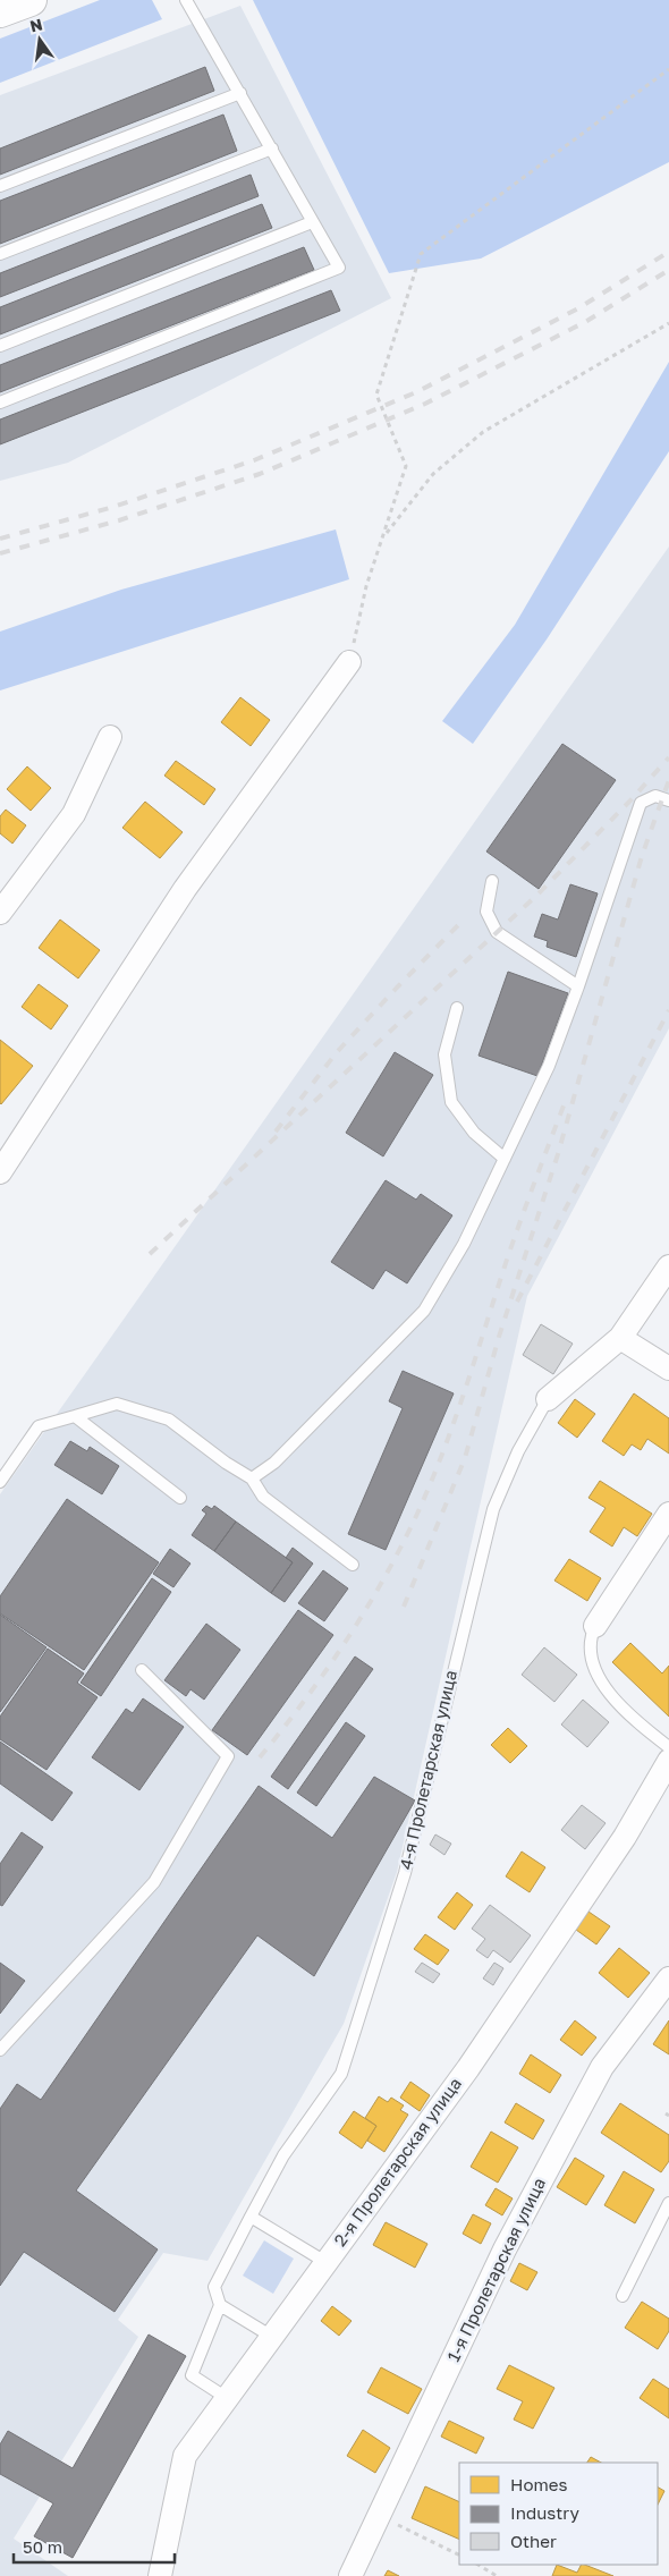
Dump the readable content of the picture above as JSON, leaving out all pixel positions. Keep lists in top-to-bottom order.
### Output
{
  "streets": {
    "street": ["4-я Пролетарская улица", "2-я Пролетарская улица", "1-я Пролетарская улица"]
  },
  "legend": ["Homes", "Industry", "Other"],
  "scale_bar": "50 m",
  "north": "top"
}
